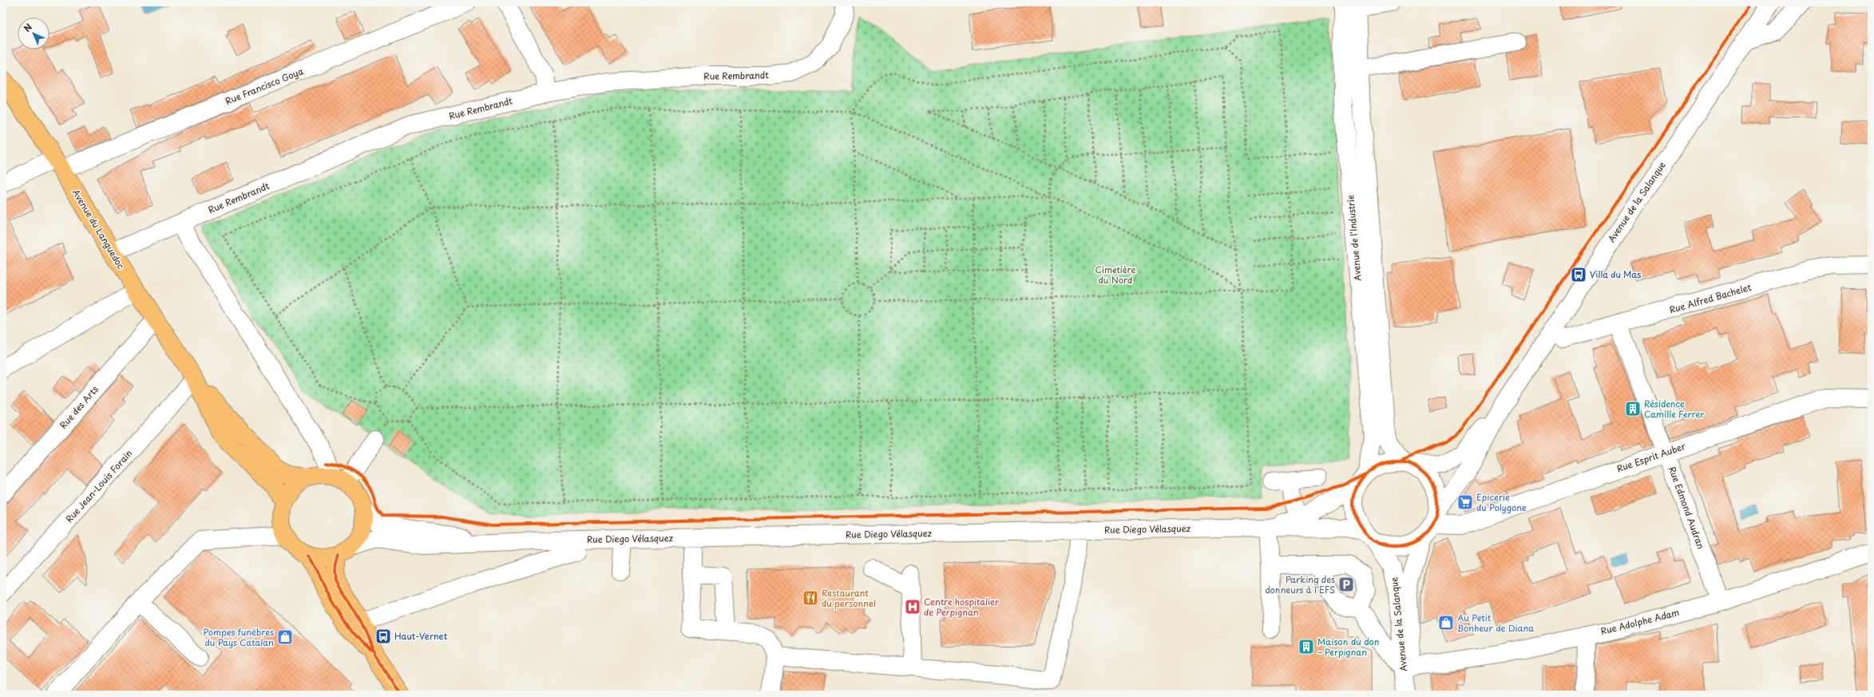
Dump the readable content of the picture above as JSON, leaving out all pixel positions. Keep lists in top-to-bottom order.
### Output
{
  "streets": {
    "main road": ["Avenue du Languedoc"],
    "street": [
      "Rue Rembrandt",
      "Rue Francisco Goya",
      "Avenue de la Salanque",
      "Avenue de l'Industrie",
      "Rue Alfred Bachelet",
      "Rue des Arts",
      "Rue Esprit Auber",
      "Rue Jean-Louis Forain",
      "Rue Edmond Audran",
      "Rue Diego Vélasquez",
      "Rue Adolphe Adam"
    ]
  },
  "crossings": [
    ["Rue Rembrandt", "Avenue du Languedoc"],
    ["Rue Francisco Goya", "Avenue du Languedoc"],
    ["Avenue de la Salanque", "Avenue de l'Industrie"],
    ["Avenue de la Salanque", "Rue Alfred Bachelet"],
    ["Avenue de la Salanque", "Rue Esprit Auber"],
    ["Avenue de la Salanque", "Rue Diego Vélasquez"],
    ["Avenue de la Salanque", "Rue Adolphe Adam"],
    ["Avenue du Languedoc", "Rue des Arts"],
    ["Avenue du Languedoc", "Rue Jean-Louis Forain"],
    ["Avenue du Languedoc", "Rue Diego Vélasquez"],
    ["Avenue de l'Industrie", "Rue Esprit Auber"],
    ["Avenue de l'Industrie", "Rue Diego Vélasquez"],
    ["Rue Alfred Bachelet", "Rue Edmond Audran"],
    ["Rue Esprit Auber", "Rue Edmond Audran"],
    ["Rue Esprit Auber", "Rue Diego Vélasquez"],
    ["Rue Edmond Audran", "Rue Adolphe Adam"]
  ],
  "parks": ["Cimetière du Nord"],
  "places": {
    "bus stop": ["Villa du Mas", "Haut-Vernet"],
    "building": ["Résidence Camille Ferrer", "Maison du don – Perpignan"],
    "supermarket": ["Epicerie du Polygone"],
    "parking": ["Parking des donneurs à l'EFS"],
    "restaurant": ["Restaurant du personnel"],
    "hospital": ["Centre hospitalier de Perpignan"],
    "shop": ["Au Petit Bonheur de Diana", "Pompes funèbres du Pays Catalan"]
  },
  "north": "top left"
}
